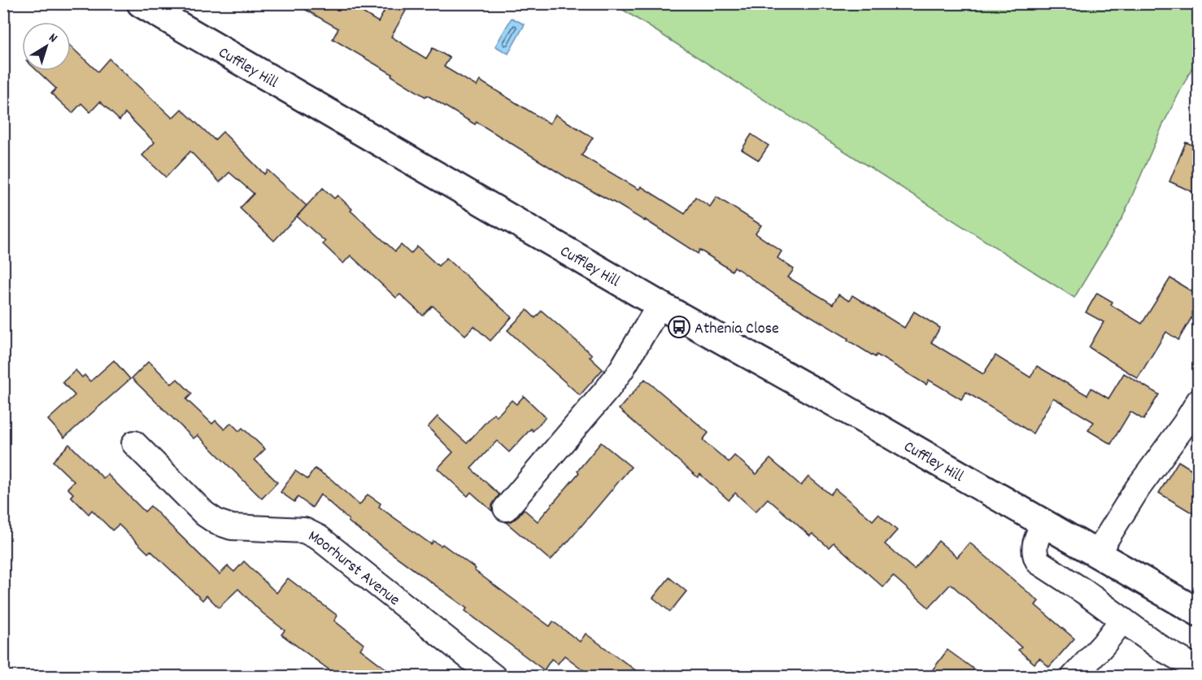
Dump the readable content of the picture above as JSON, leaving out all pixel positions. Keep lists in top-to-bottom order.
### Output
{
  "streets": {
    "main road": ["Cuffley Hill"],
    "street": ["Moorhurst Avenue"]
  },
  "places": {
    "bus stop": ["Athenia Close"]
  },
  "north": "top right"
}
